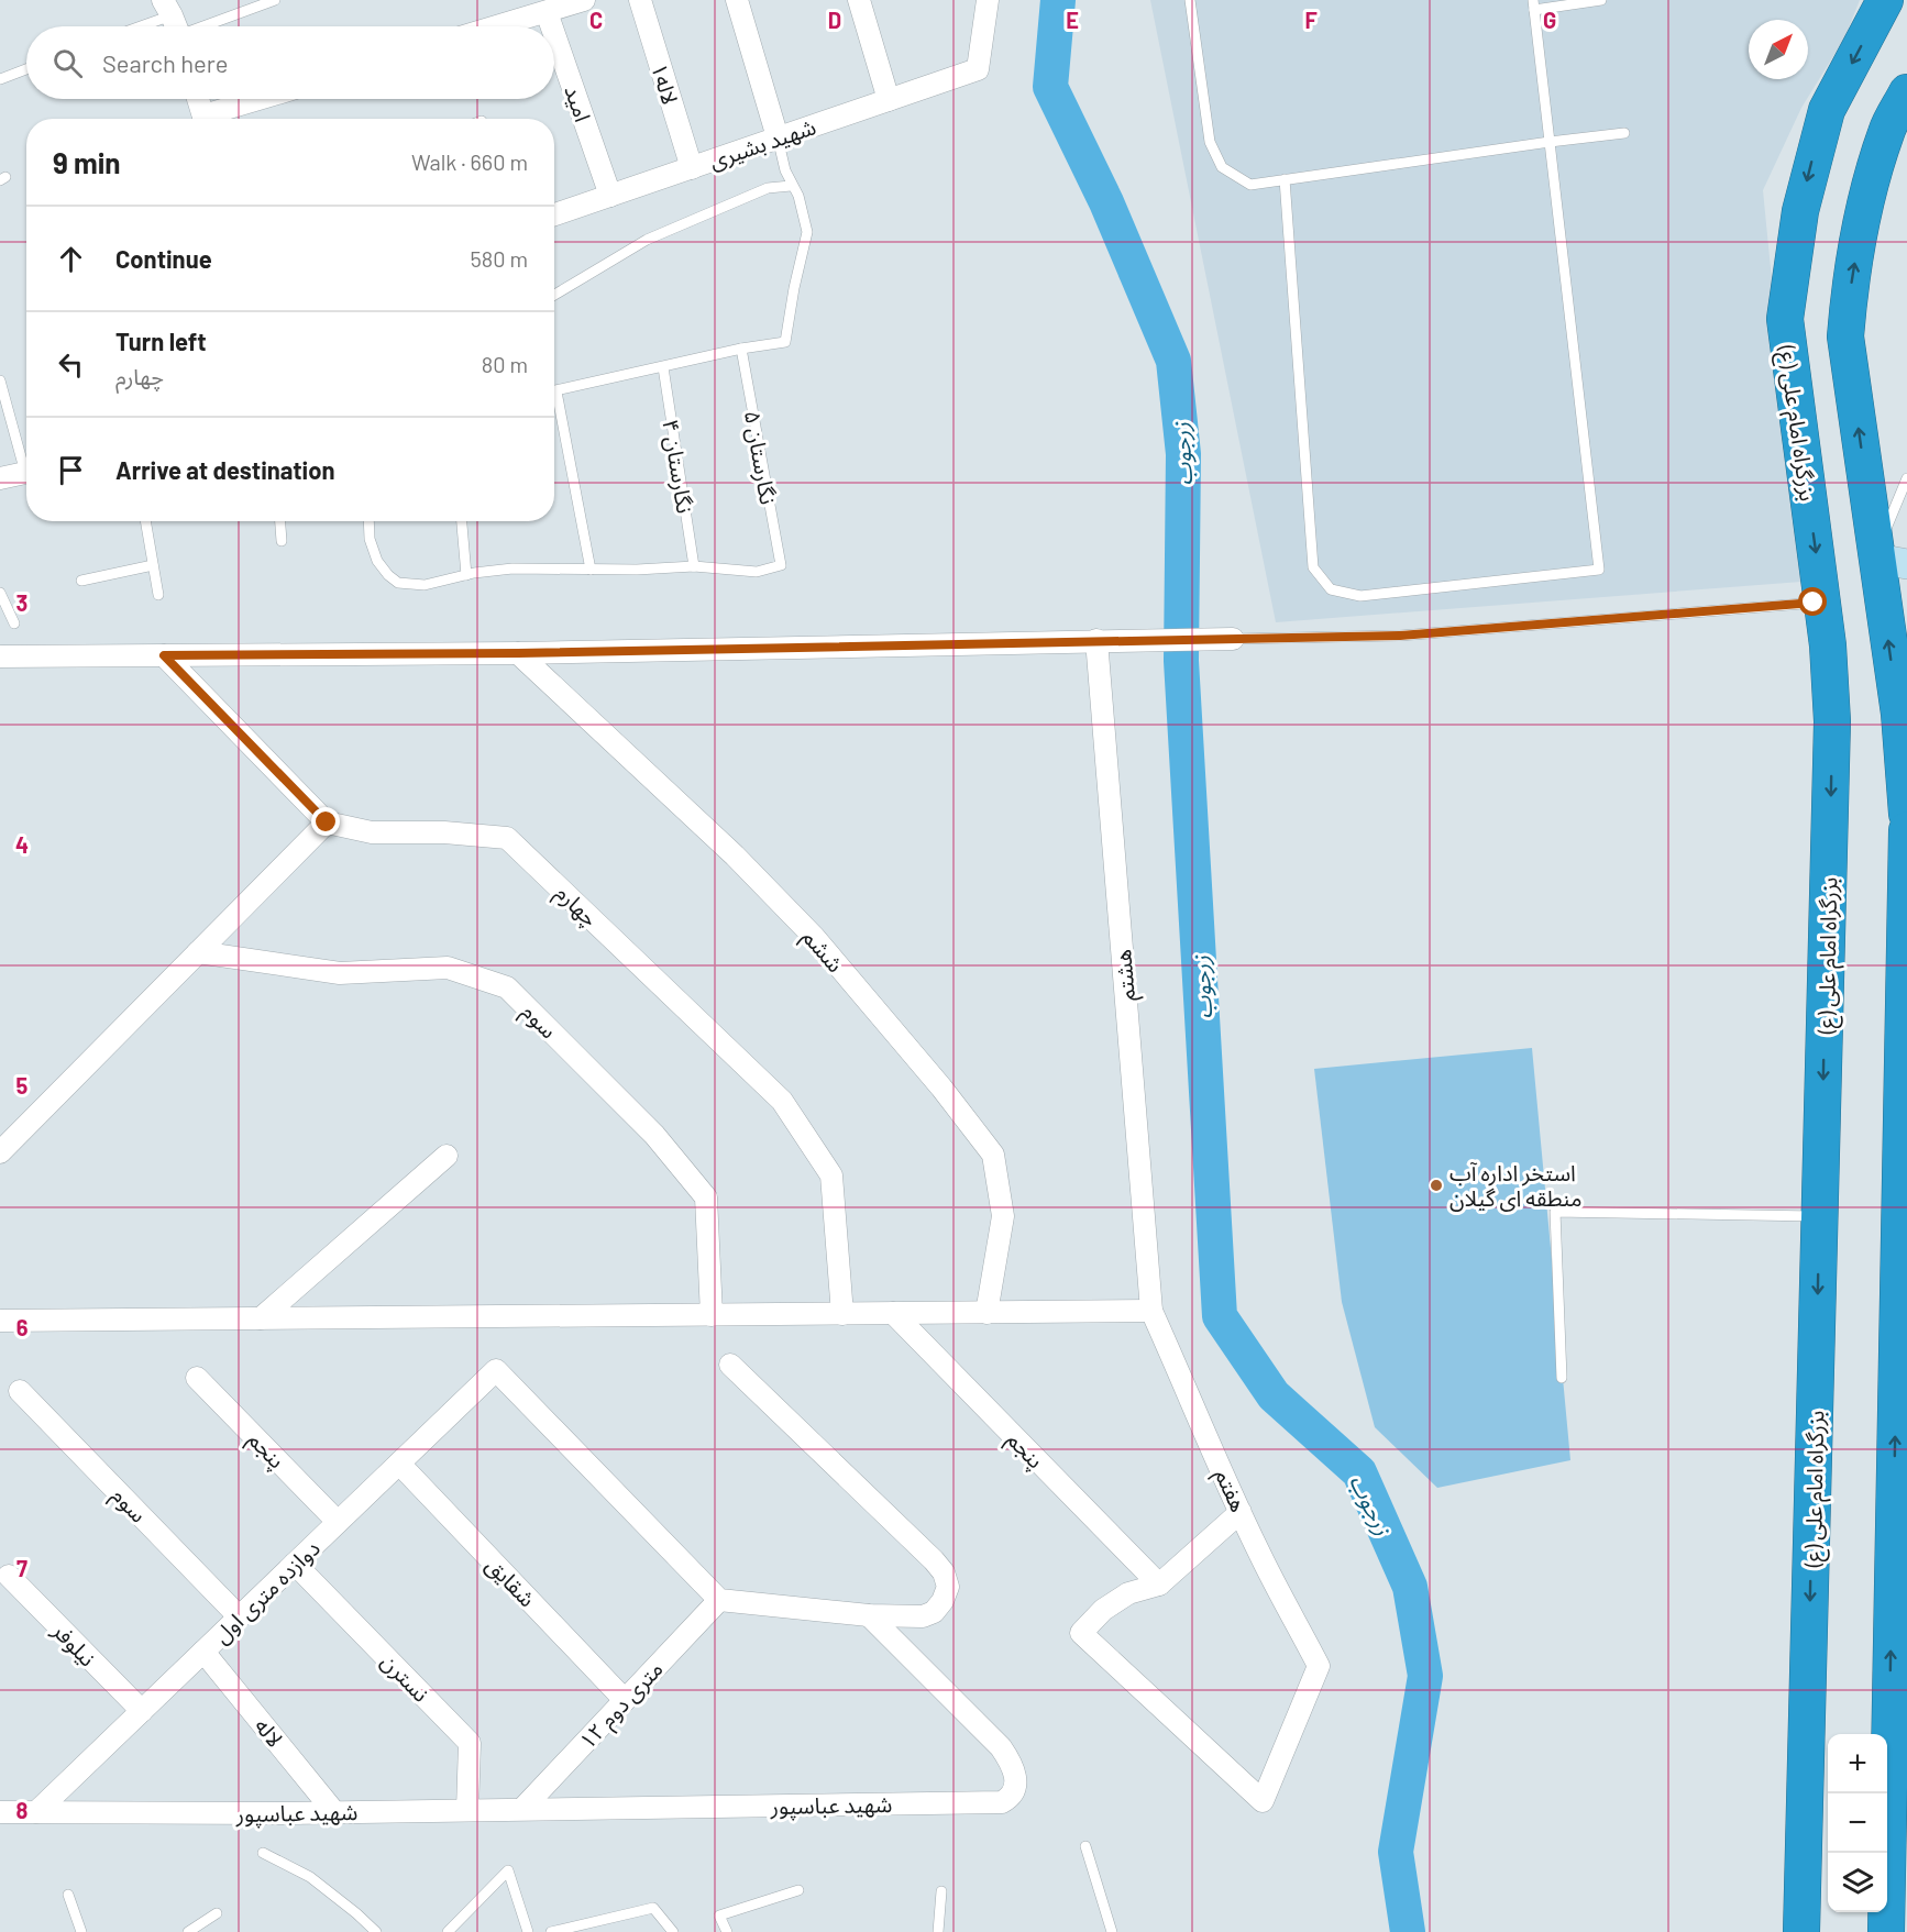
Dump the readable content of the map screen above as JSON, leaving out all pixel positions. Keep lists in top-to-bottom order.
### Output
{
  "streets": {
    "highway": ["بزرگراه امام علی (ع)"],
    "street": [
      "لاله۱",
      "امید",
      "شهید بشیری",
      "چهارم",
      "ششم",
      "هشتم",
      "سوم",
      "پنجم",
      "هفتم",
      "شقایق",
      "دوازده متری اول",
      "نیلوفر",
      "نسترن",
      "۱۲ متری دوم",
      "لاله",
      "شهید عباسپور"
    ],
    "lane": ["نگارستان ۵", "نگارستان ۴"]
  },
  "crossings": [
    ["لاله۱", "شهید بشیری"],
    ["امید", "شهید بشیری"],
    ["نگارستان ۵", "نگارستان ۴"],
    ["هشتم", "هفتم"],
    ["سوم", "دوازده متری اول"],
    ["پنجم", "هفتم"],
    ["پنجم", "دوازده متری اول"],
    ["شقایق", "دوازده متری اول"],
    ["شقایق", "۱۲ متری دوم"],
    ["دوازده متری اول", "نیلوفر"],
    ["دوازده متری اول", "نسترن"],
    ["دوازده متری اول", "۱۲ متری دوم"],
    ["دوازده متری اول", "لاله"],
    ["دوازده متری اول", "شهید عباسپور"],
    ["نسترن", "شهید عباسپور"],
    ["۱۲ متری دوم", "شهید عباسپور"],
    ["لاله", "شهید عباسپور"]
  ],
  "water": ["زرجوب"],
  "places": ["استخر اداره آب منطقه ای گیلان"],
  "north": "top right",
  "page": {
    "search": "Search here",
    "heading": ["9 min", "Walk · 660 m"],
    "list": [
      ["Continue", "580 m"],
      ["Turn left", "چهارم", "80 m"],
      "Arrive at destination"
    ],
    "map_buttons": ["+", "−"]
  },
  "grid": {
    "columns": [
      "C",
      "D",
      "E",
      "F",
      "G"
    ],
    "rows": [
      "3",
      "4",
      "5",
      "6",
      "7",
      "8"
    ]
  }
}
